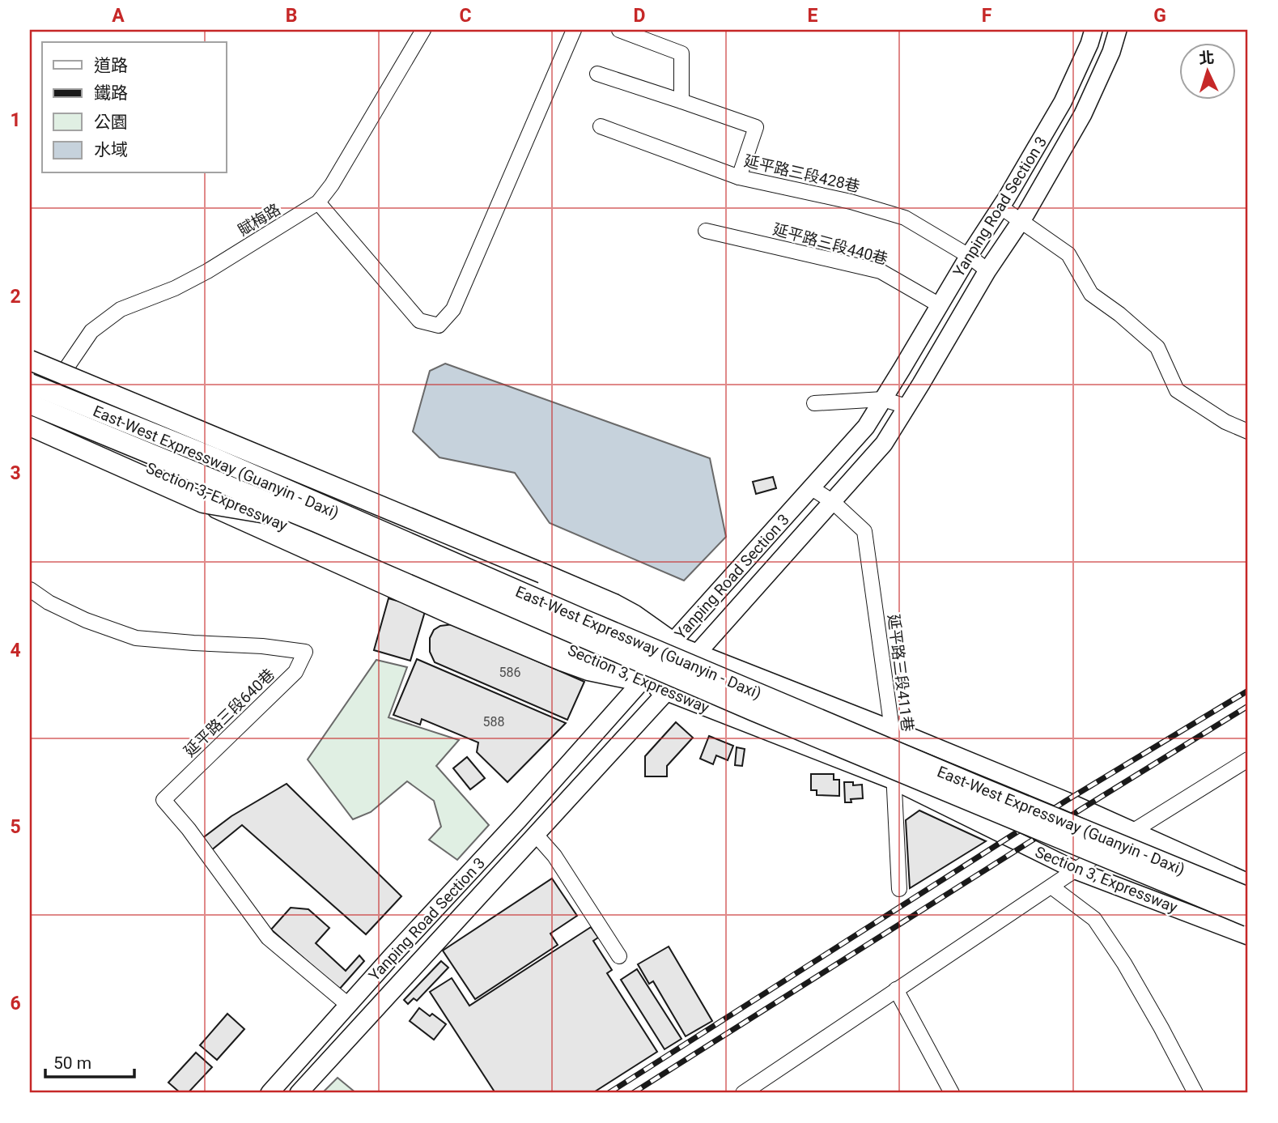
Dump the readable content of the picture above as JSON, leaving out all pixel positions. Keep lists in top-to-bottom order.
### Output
{
  "streets": {
    "highway": ["East-West Expressway (Guanyin - Daxi)"],
    "main road": ["Yanping Road Section 3", "Section 3, Expressway"],
    "street": [
      "延平路三段428巷",
      "賦梅路",
      "延平路三段440巷",
      "延平路三段411巷",
      "延平路三段640巷"
    ]
  },
  "crossings": [
    ["延平路三段428巷", "Yanping Road Section 3"],
    ["Yanping Road Section 3", "延平路三段440巷"],
    ["Yanping Road Section 3", "Section 3, Expressway"],
    ["Yanping Road Section 3", "延平路三段411巷"],
    ["Yanping Road Section 3", "延平路三段640巷"],
    ["East-West Expressway (Guanyin - Daxi)", "Section 3, Expressway"],
    ["Section 3, Expressway", "延平路三段411巷"]
  ],
  "house_numbers": ["586", "588"],
  "legend": [
    "道路",
    "鐵路",
    "公園",
    "水域"
  ],
  "scale_bar": "50 m",
  "north": "top",
  "grid": {
    "columns": [
      "A",
      "B",
      "C",
      "D",
      "E",
      "F",
      "G"
    ],
    "rows": [
      "1",
      "2",
      "3",
      "4",
      "5",
      "6"
    ]
  }
}
